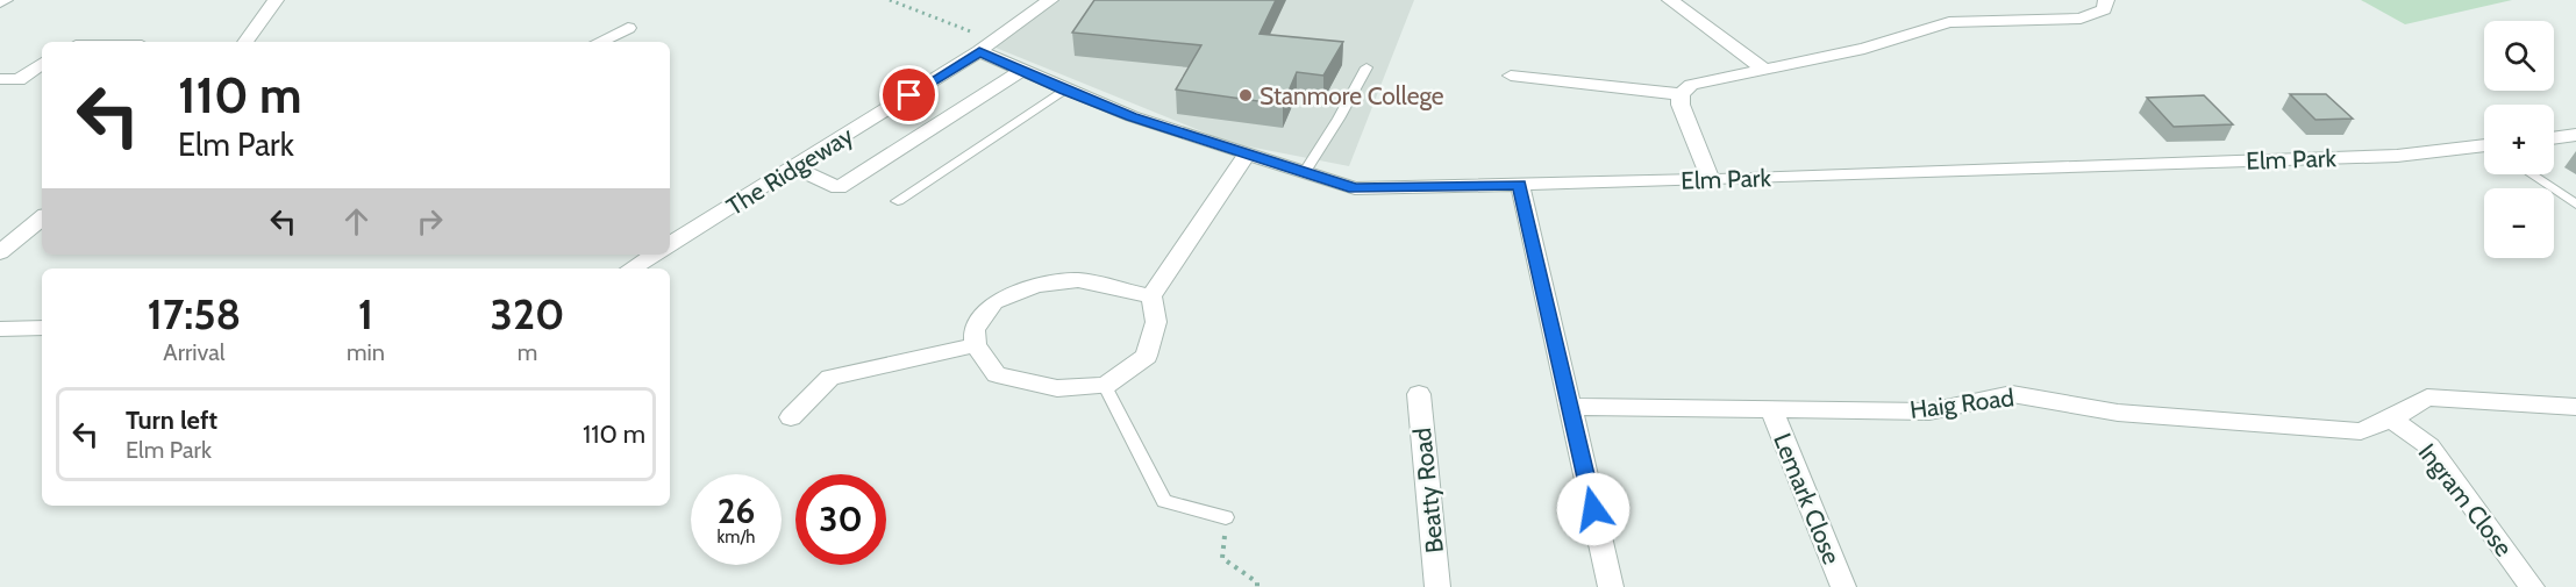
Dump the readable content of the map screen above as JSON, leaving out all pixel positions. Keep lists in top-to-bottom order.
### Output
{
  "streets": {
    "street": [
      "Elm Park",
      "The Ridgeway",
      "Haig Road",
      "Beatty Road",
      "Lemark Close",
      "Ingram Close"
    ]
  },
  "crossings": [
    ["Elm Park", "The Ridgeway"],
    ["Haig Road", "Lemark Close"],
    ["Haig Road", "Ingram Close"]
  ],
  "places": ["Stanmore College"],
  "page": {
    "map_buttons": ["+", "−"],
    "turn": ["110 m", "Elm Park"],
    "eta": [
      "17:58",
      "Arrival",
      "1",
      "min",
      "320",
      "m"
    ],
    "list": [
      {
        "name": "Turn left",
        "note": "Elm Park",
        "value": "110 m"
      }
    ],
    "speed": "26 km/h",
    "limit": "30"
  }
}
